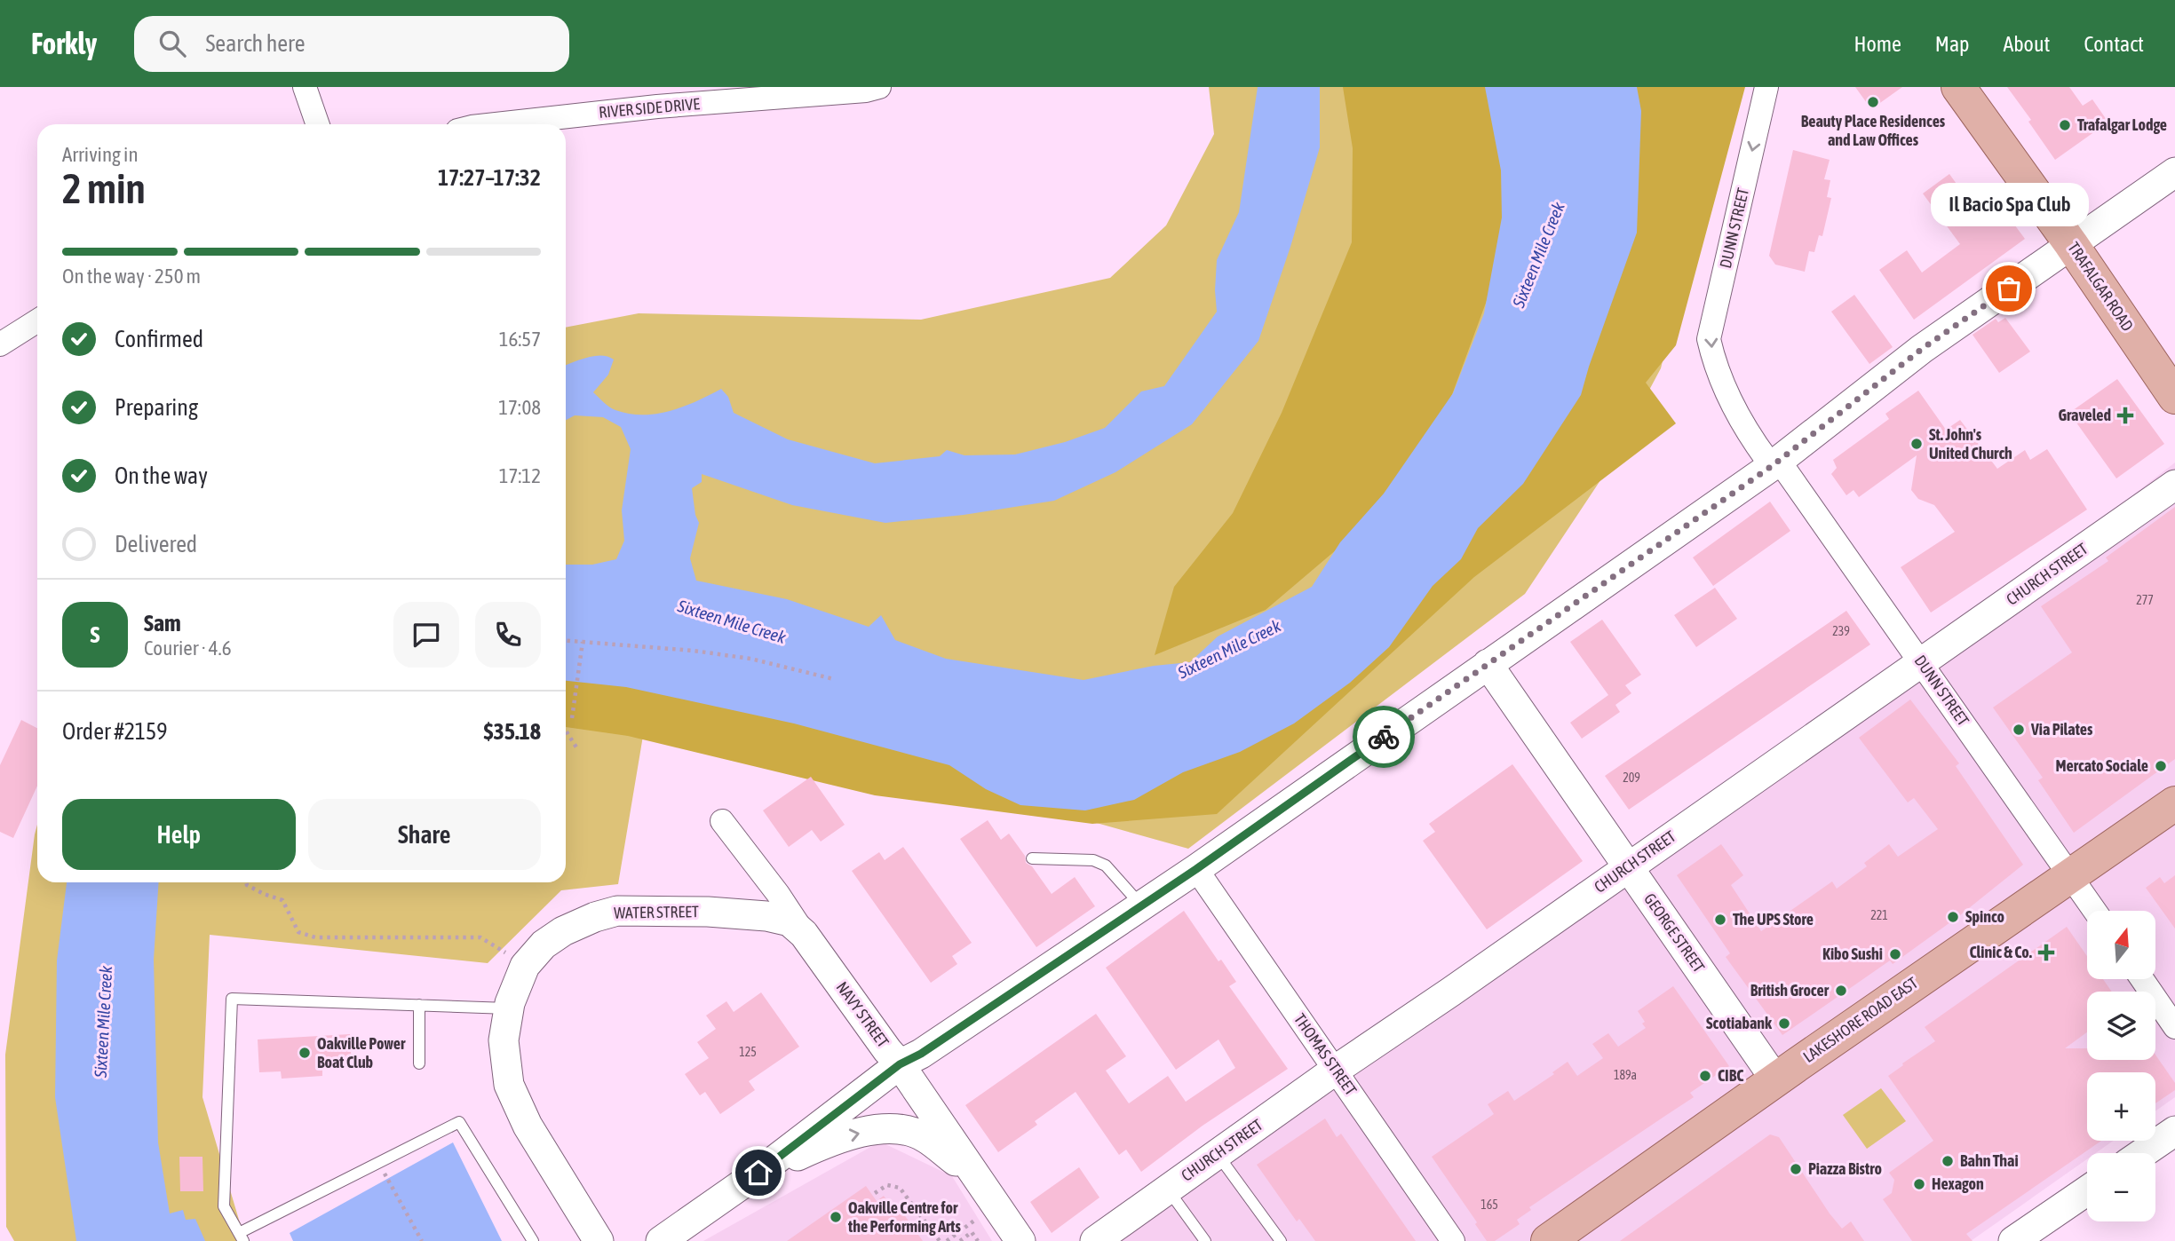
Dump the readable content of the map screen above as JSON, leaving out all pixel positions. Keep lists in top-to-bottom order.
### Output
{
  "streets": {
    "main road": ["TRAFALGAR ROAD", "LAKESHORE ROAD EAST"],
    "street": [
      "RIVER SIDE DRIVE",
      "DUNN STREET",
      "CHURCH STREET",
      "WATER STREET",
      "GEORGE STREET",
      "NAVY STREET",
      "THOMAS STREET"
    ]
  },
  "crossings": [
    ["DUNN STREET", "CHURCH STREET"],
    ["DUNN STREET", "LAKESHORE ROAD EAST"],
    ["CHURCH STREET", "GEORGE STREET"],
    ["CHURCH STREET", "THOMAS STREET"],
    ["WATER STREET", "NAVY STREET"],
    ["GEORGE STREET", "LAKESHORE ROAD EAST"]
  ],
  "one_way": ["DUNN STREET"],
  "water": ["Sixteen Mile Creek"],
  "places": {
    "other": [
      "Beauty Place Residences and Law Offices",
      "Trafalgar Lodge",
      "Il Bacio Spa Club",
      "St. John's United Church",
      "Via Pilates",
      "Mercato Sociale",
      "Spinco",
      "The UPS Store",
      "Kibo Sushi",
      "British Grocer",
      "Scotiabank",
      "Oakville Power Boat Club",
      "CIBC",
      "Bahn Thai",
      "Piazza Bistro",
      "Hexagon",
      "Oakville Centre for the Performing Arts"
    ],
    "health": ["Graveled", "Clinic & Co."]
  },
  "house_numbers": [
    "277",
    "239",
    "209",
    "221",
    "125",
    "189a",
    "165"
  ],
  "north": "top",
  "page": {
    "header": "Forkly",
    "search": "Search here",
    "nav": [
      "Home",
      "Map",
      "About",
      "Contact"
    ],
    "heading": ["2 min", "Arriving in", "17:27–17:32"],
    "panel": [
      "Sam",
      "Courier · 4.6",
      "Order #2159",
      "$35.18"
    ],
    "bubble": "Il Bacio Spa Club",
    "bar": "On the way · 250 m",
    "list": [
      ["Confirmed", "16:57"],
      ["Preparing", "17:08"],
      ["On the way", "17:12"],
      "Delivered"
    ],
    "round": "S",
    "buttons": ["Help", "Share"],
    "map_buttons": ["+", "−"]
  }
}
